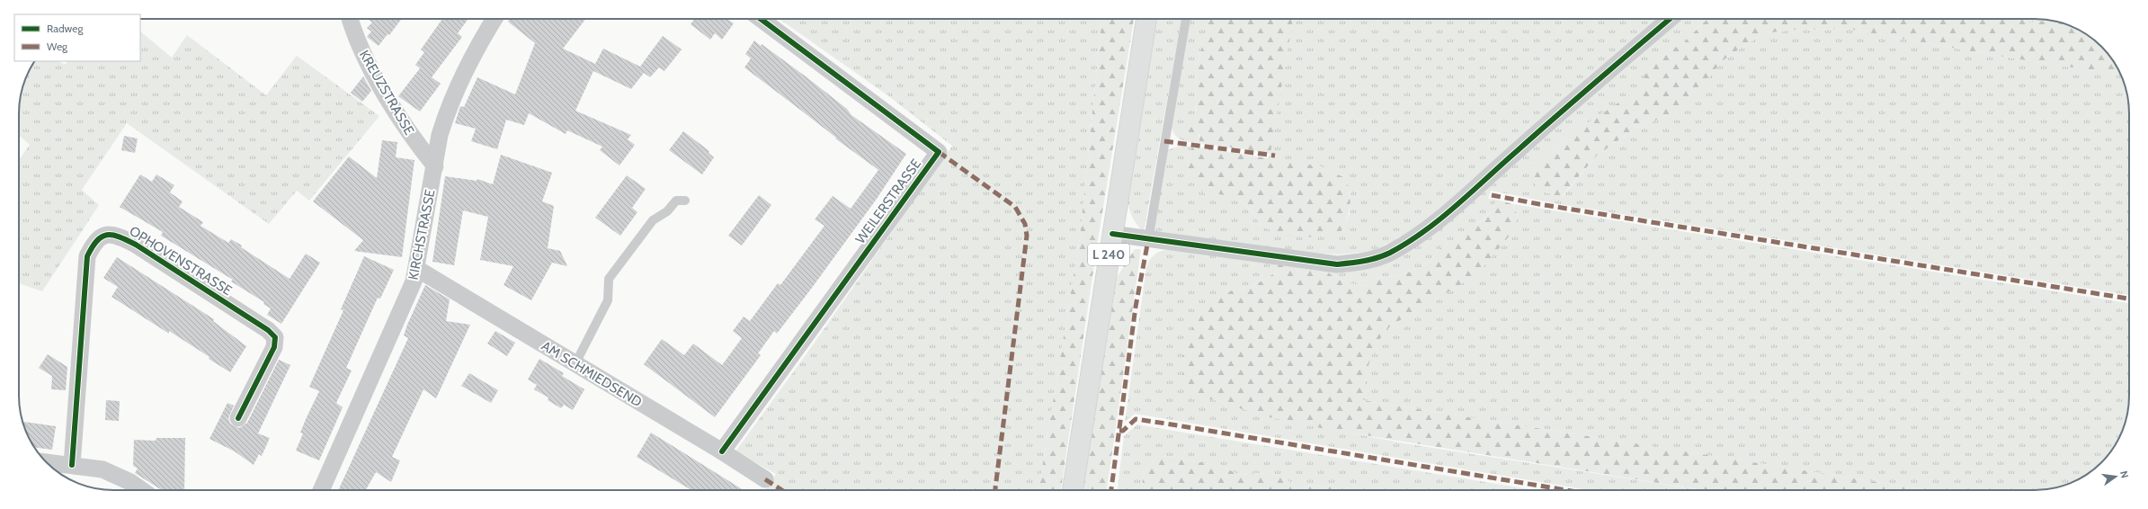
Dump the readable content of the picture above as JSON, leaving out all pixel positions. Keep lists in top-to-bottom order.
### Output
{
  "streets": {
    "main road": ["L 240"],
    "street": [
      "KREUZSTRASSE",
      "WEILERSTRASSE",
      "KIRCHSTRASSE",
      "OPHOVENSTRASSE",
      "AM SCHMIEDSEND"
    ]
  },
  "crossings": [
    ["KREUZSTRASSE", "KIRCHSTRASSE"],
    ["WEILERSTRASSE", "AM SCHMIEDSEND"],
    ["KIRCHSTRASSE", "AM SCHMIEDSEND"]
  ],
  "legend": ["Radweg", "Weg"],
  "north": "right"
}
